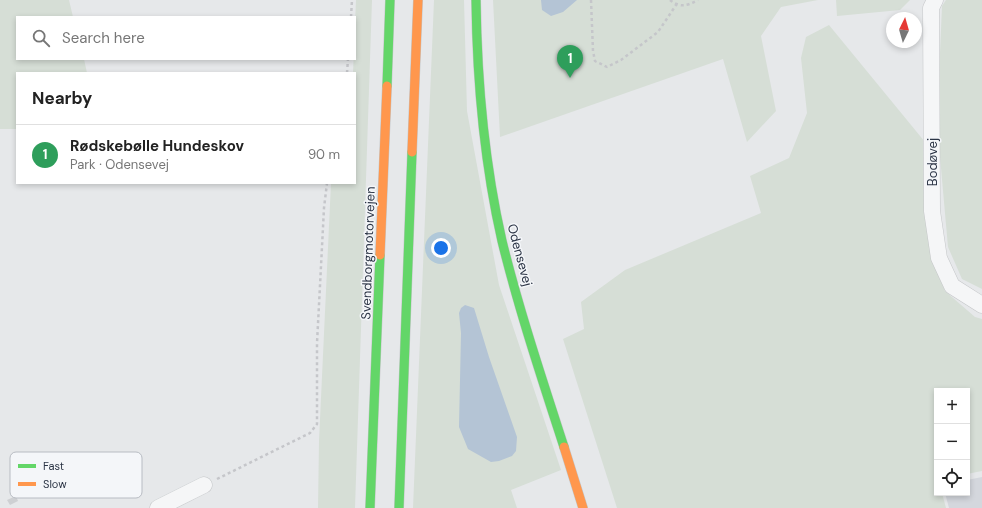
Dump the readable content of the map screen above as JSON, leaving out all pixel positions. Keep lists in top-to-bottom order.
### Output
{
  "streets": {
    "main road": ["Svendborgmotorvejen", "Odensevej"],
    "street": ["Bodøvej"]
  },
  "legend": ["Fast", "Slow"],
  "north": "top",
  "page": {
    "search": "Search here",
    "pins": "1",
    "heading": "Nearby",
    "list": [
      {
        "mark": "1",
        "name": "Rødskebølle Hundeskov",
        "note": "Park · Odensevej",
        "value": "90 m"
      }
    ],
    "map_buttons": ["+", "−"]
  }
}
